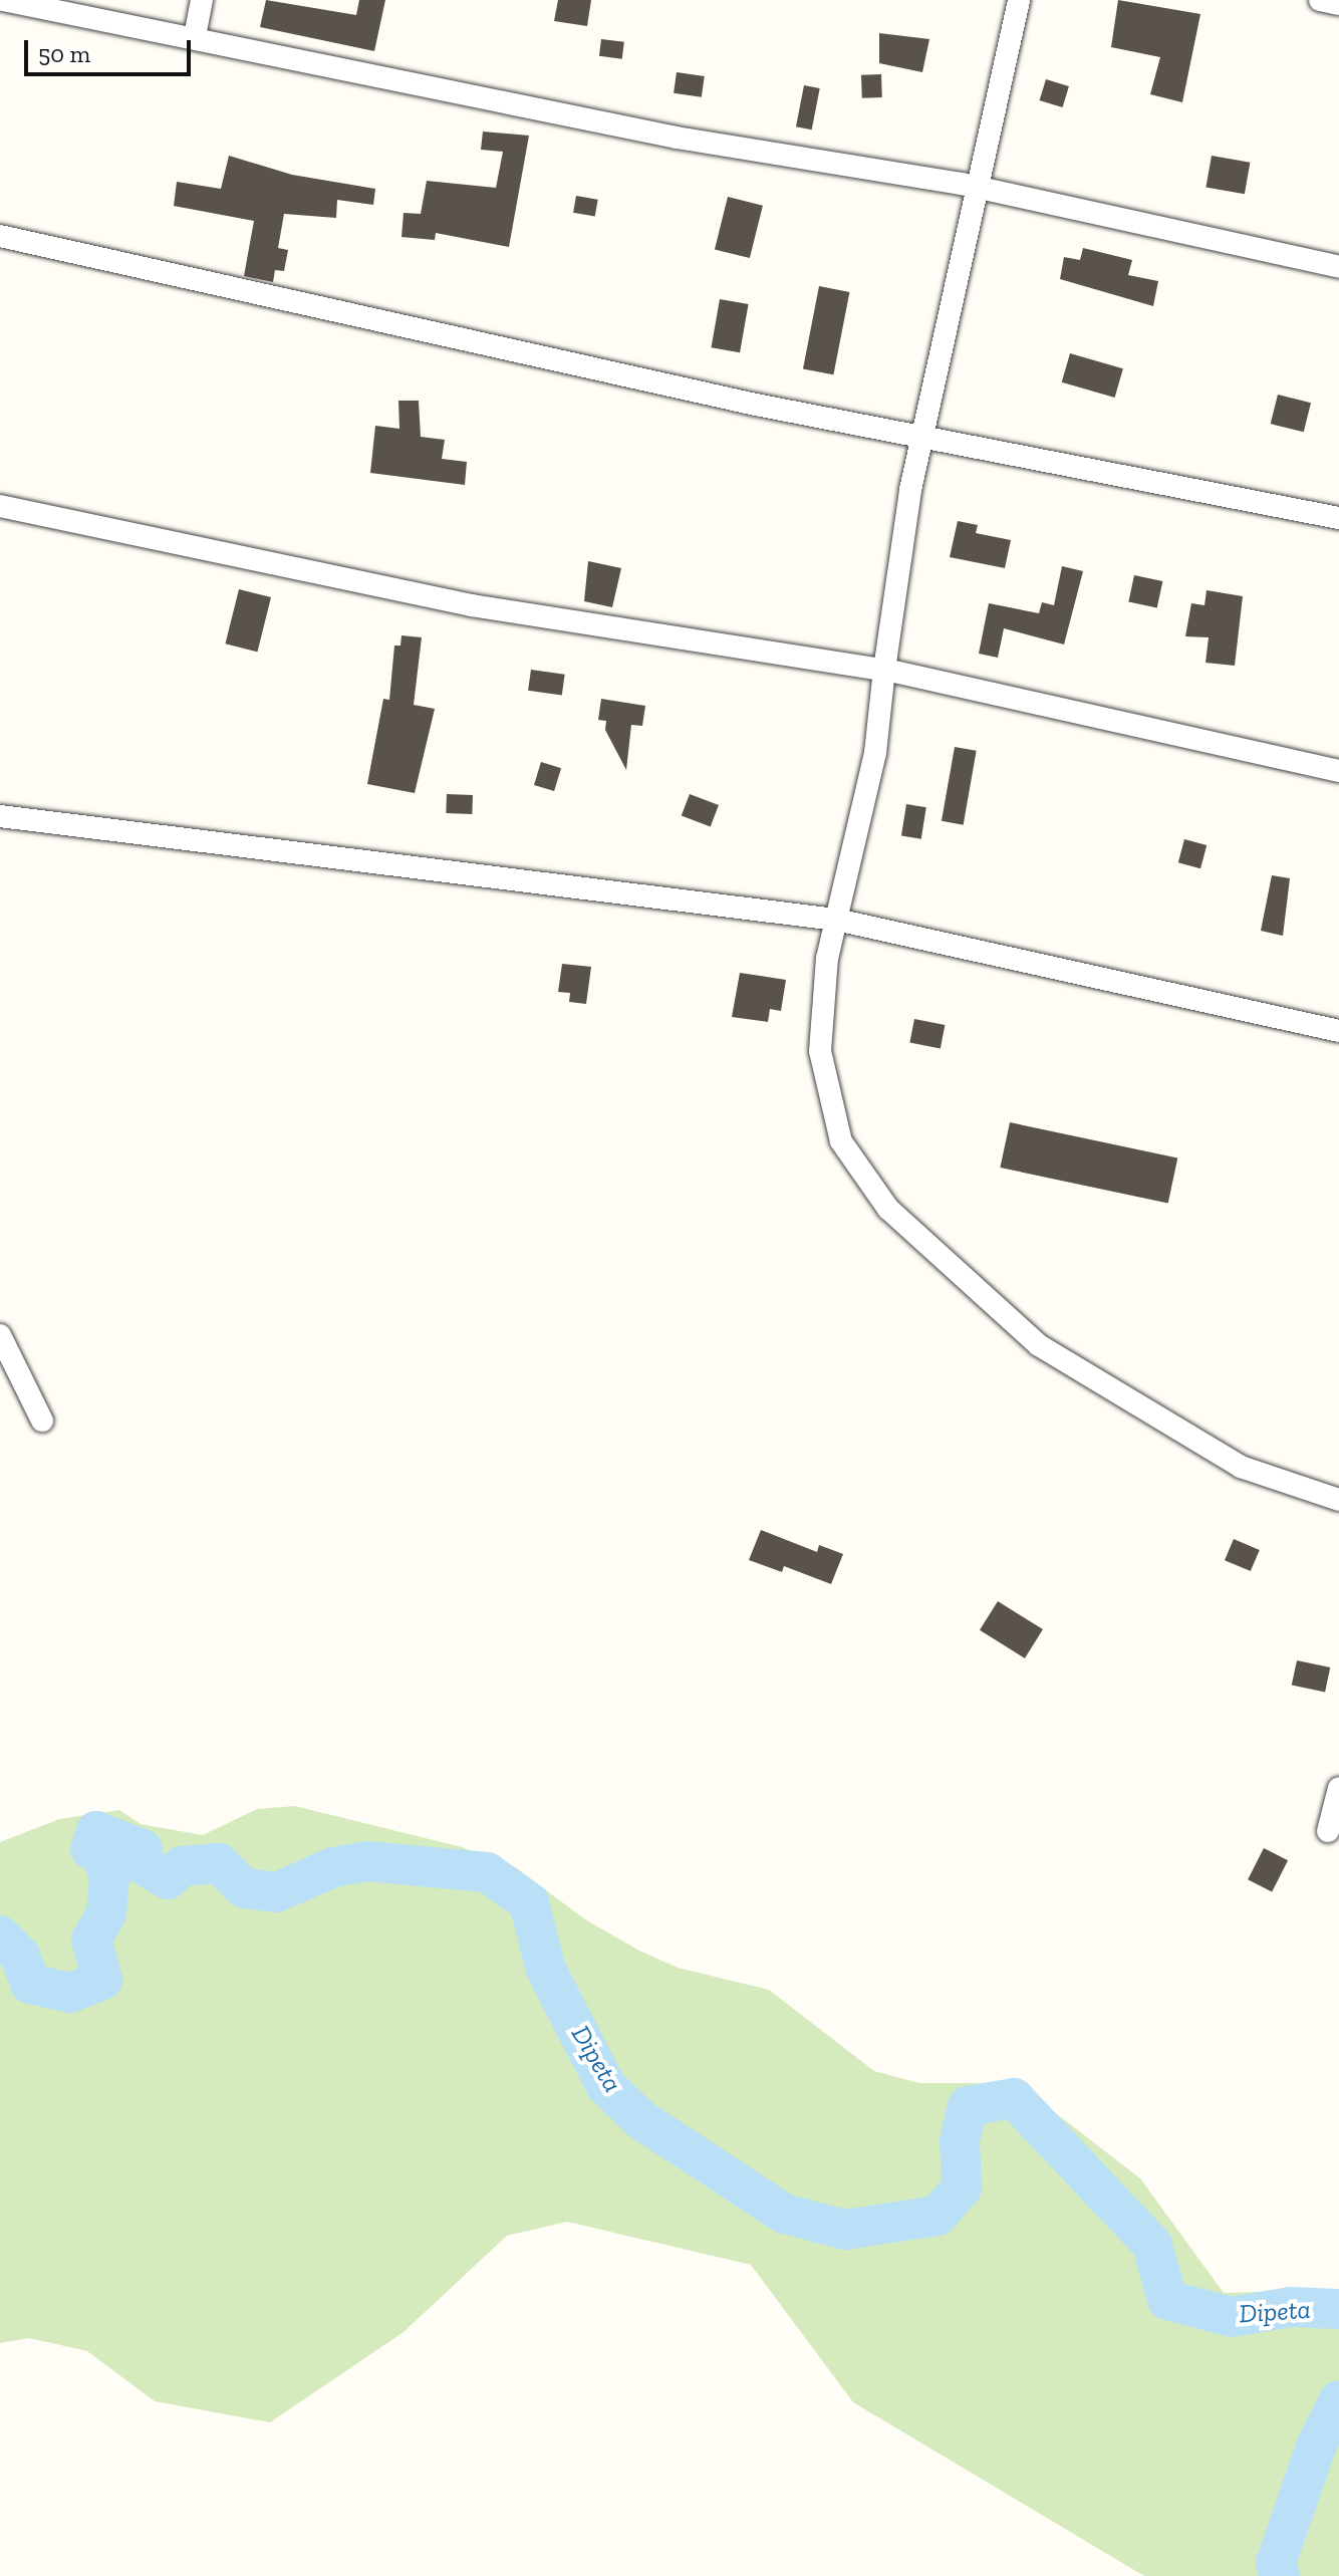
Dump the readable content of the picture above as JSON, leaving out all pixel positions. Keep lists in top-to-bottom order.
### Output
{
  "water": ["Dipeta"],
  "scale_bar": "50 m"
}
